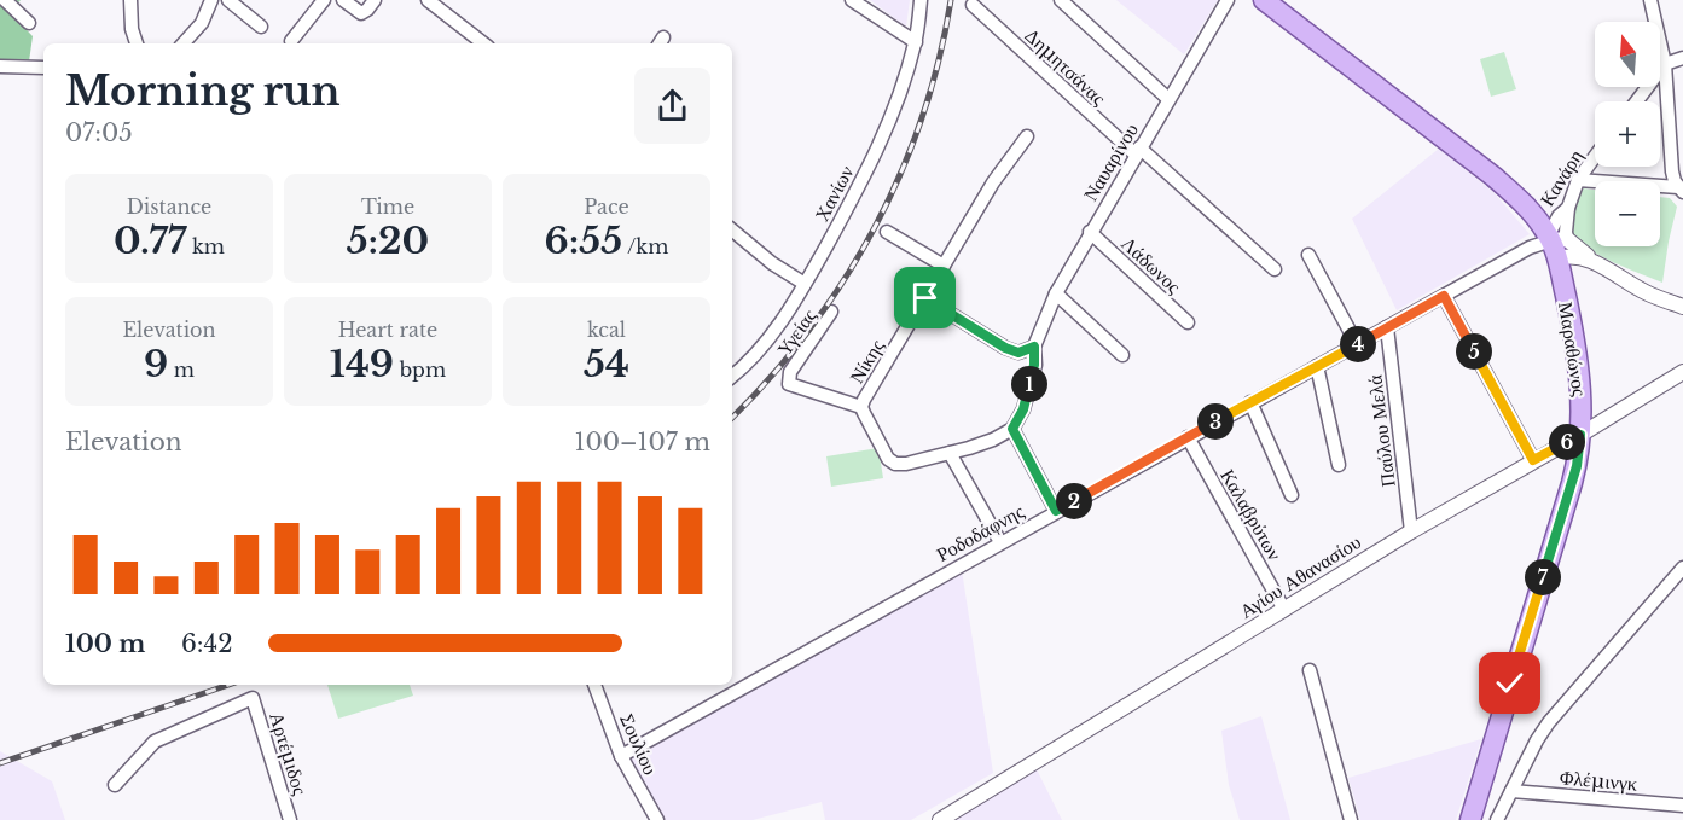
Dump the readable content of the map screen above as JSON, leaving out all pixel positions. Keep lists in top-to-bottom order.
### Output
{
  "streets": {
    "main road": ["Μαραθώνος"],
    "street": [
      "Δημητσάνας",
      "Ναυαρίνου",
      "Κανάρη",
      "Χανίων",
      "Λάδωνος",
      "Υγείας",
      "Νίκης",
      "Παύλου Μελά",
      "Καλαβρύτων",
      "Ροδοδάφνης",
      "Αγίου Αθανασίου",
      "Σουλίου",
      "Αρτέμιδος",
      "Φλέμινγκ"
    ]
  },
  "crossings": [
    ["Δημητσάνας", "Ναυαρίνου"],
    ["Ναυαρίνου", "Λάδωνος"],
    ["Κανάρη", "Μαραθώνος"],
    ["Κανάρη", "Ροδοδάφνης"],
    ["Υγείας", "Νίκης"],
    ["Μαραθώνος", "Ροδοδάφνης"],
    ["Μαραθώνος", "Αγίου Αθανασίου"],
    ["Παύλου Μελά", "Ροδοδάφνης"],
    ["Παύλου Μελά", "Αγίου Αθανασίου"],
    ["Καλαβρύτων", "Ροδοδάφνης"],
    ["Καλαβρύτων", "Αγίου Αθανασίου"],
    ["Ροδοδάφνης", "Σουλίου"]
  ],
  "north": "top",
  "page": {
    "map_buttons": ["+", "−"],
    "heading": ["Morning run", "07:05"],
    "stats": [
      ["Distance", "0.77 km"],
      ["Time", "5:20"],
      ["Pace", "6:55 /km"],
      ["Elevation", "9 m"],
      ["Heart rate", "149 bpm"],
      ["kcal", "54"]
    ],
    "pins": [
      "4",
      "5",
      "1",
      "3",
      "6",
      "2",
      "7"
    ],
    "chart": ["Elevation", "100–107 m"],
    "list": [
      {
        "name": "100 m",
        "note": "6:42"
      }
    ]
  }
}
